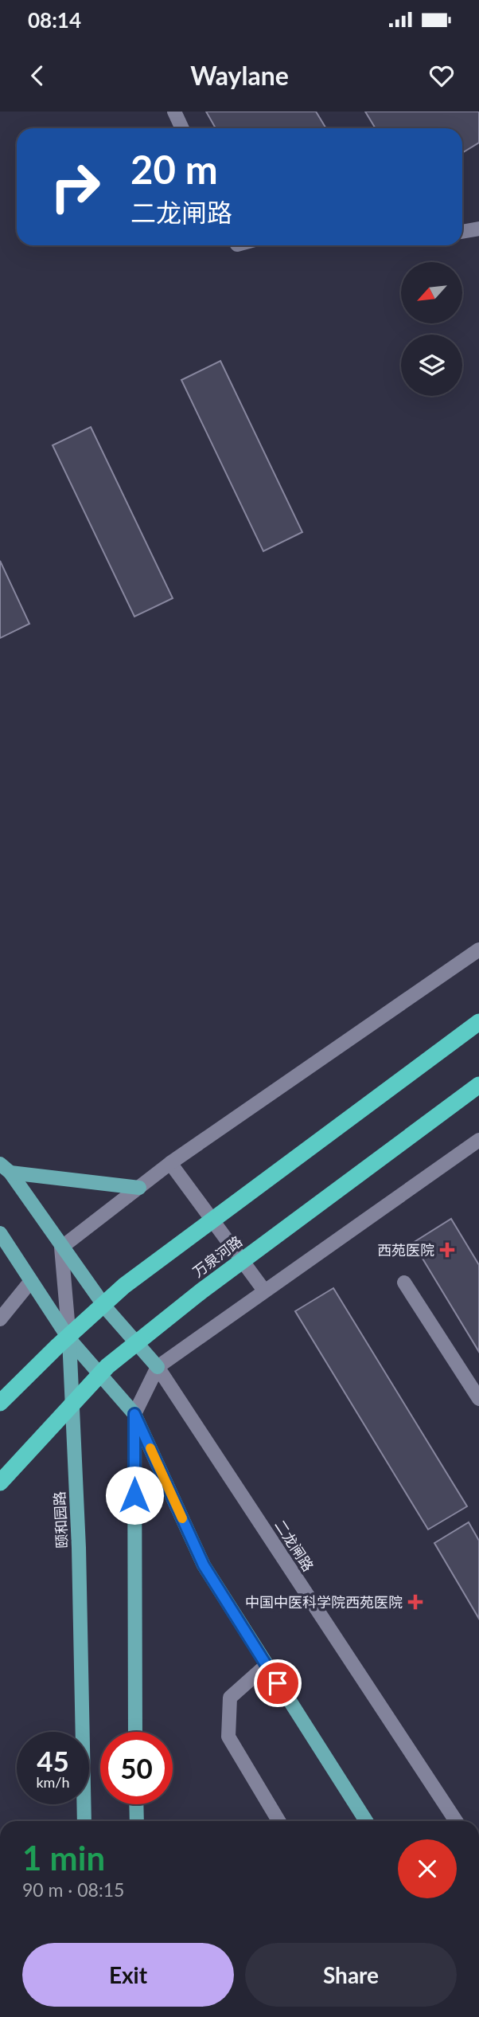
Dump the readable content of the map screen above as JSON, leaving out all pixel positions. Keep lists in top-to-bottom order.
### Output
{
  "streets": {
    "highway": ["万泉河路"],
    "main road": ["颐和园路"],
    "street": ["二龙闸路"]
  },
  "places": {
    "health": ["西苑医院", "中国中医科学院西苑医院"]
  },
  "north": "bottom left",
  "page": {
    "status": "08:14",
    "header": "Waylane",
    "turn": ["20 m", "二龙闸路"],
    "speed": "45 km/h",
    "limit": "50",
    "heading": ["1 min", "90 m · 08:15"],
    "buttons": ["Exit", "Share"]
  }
}
